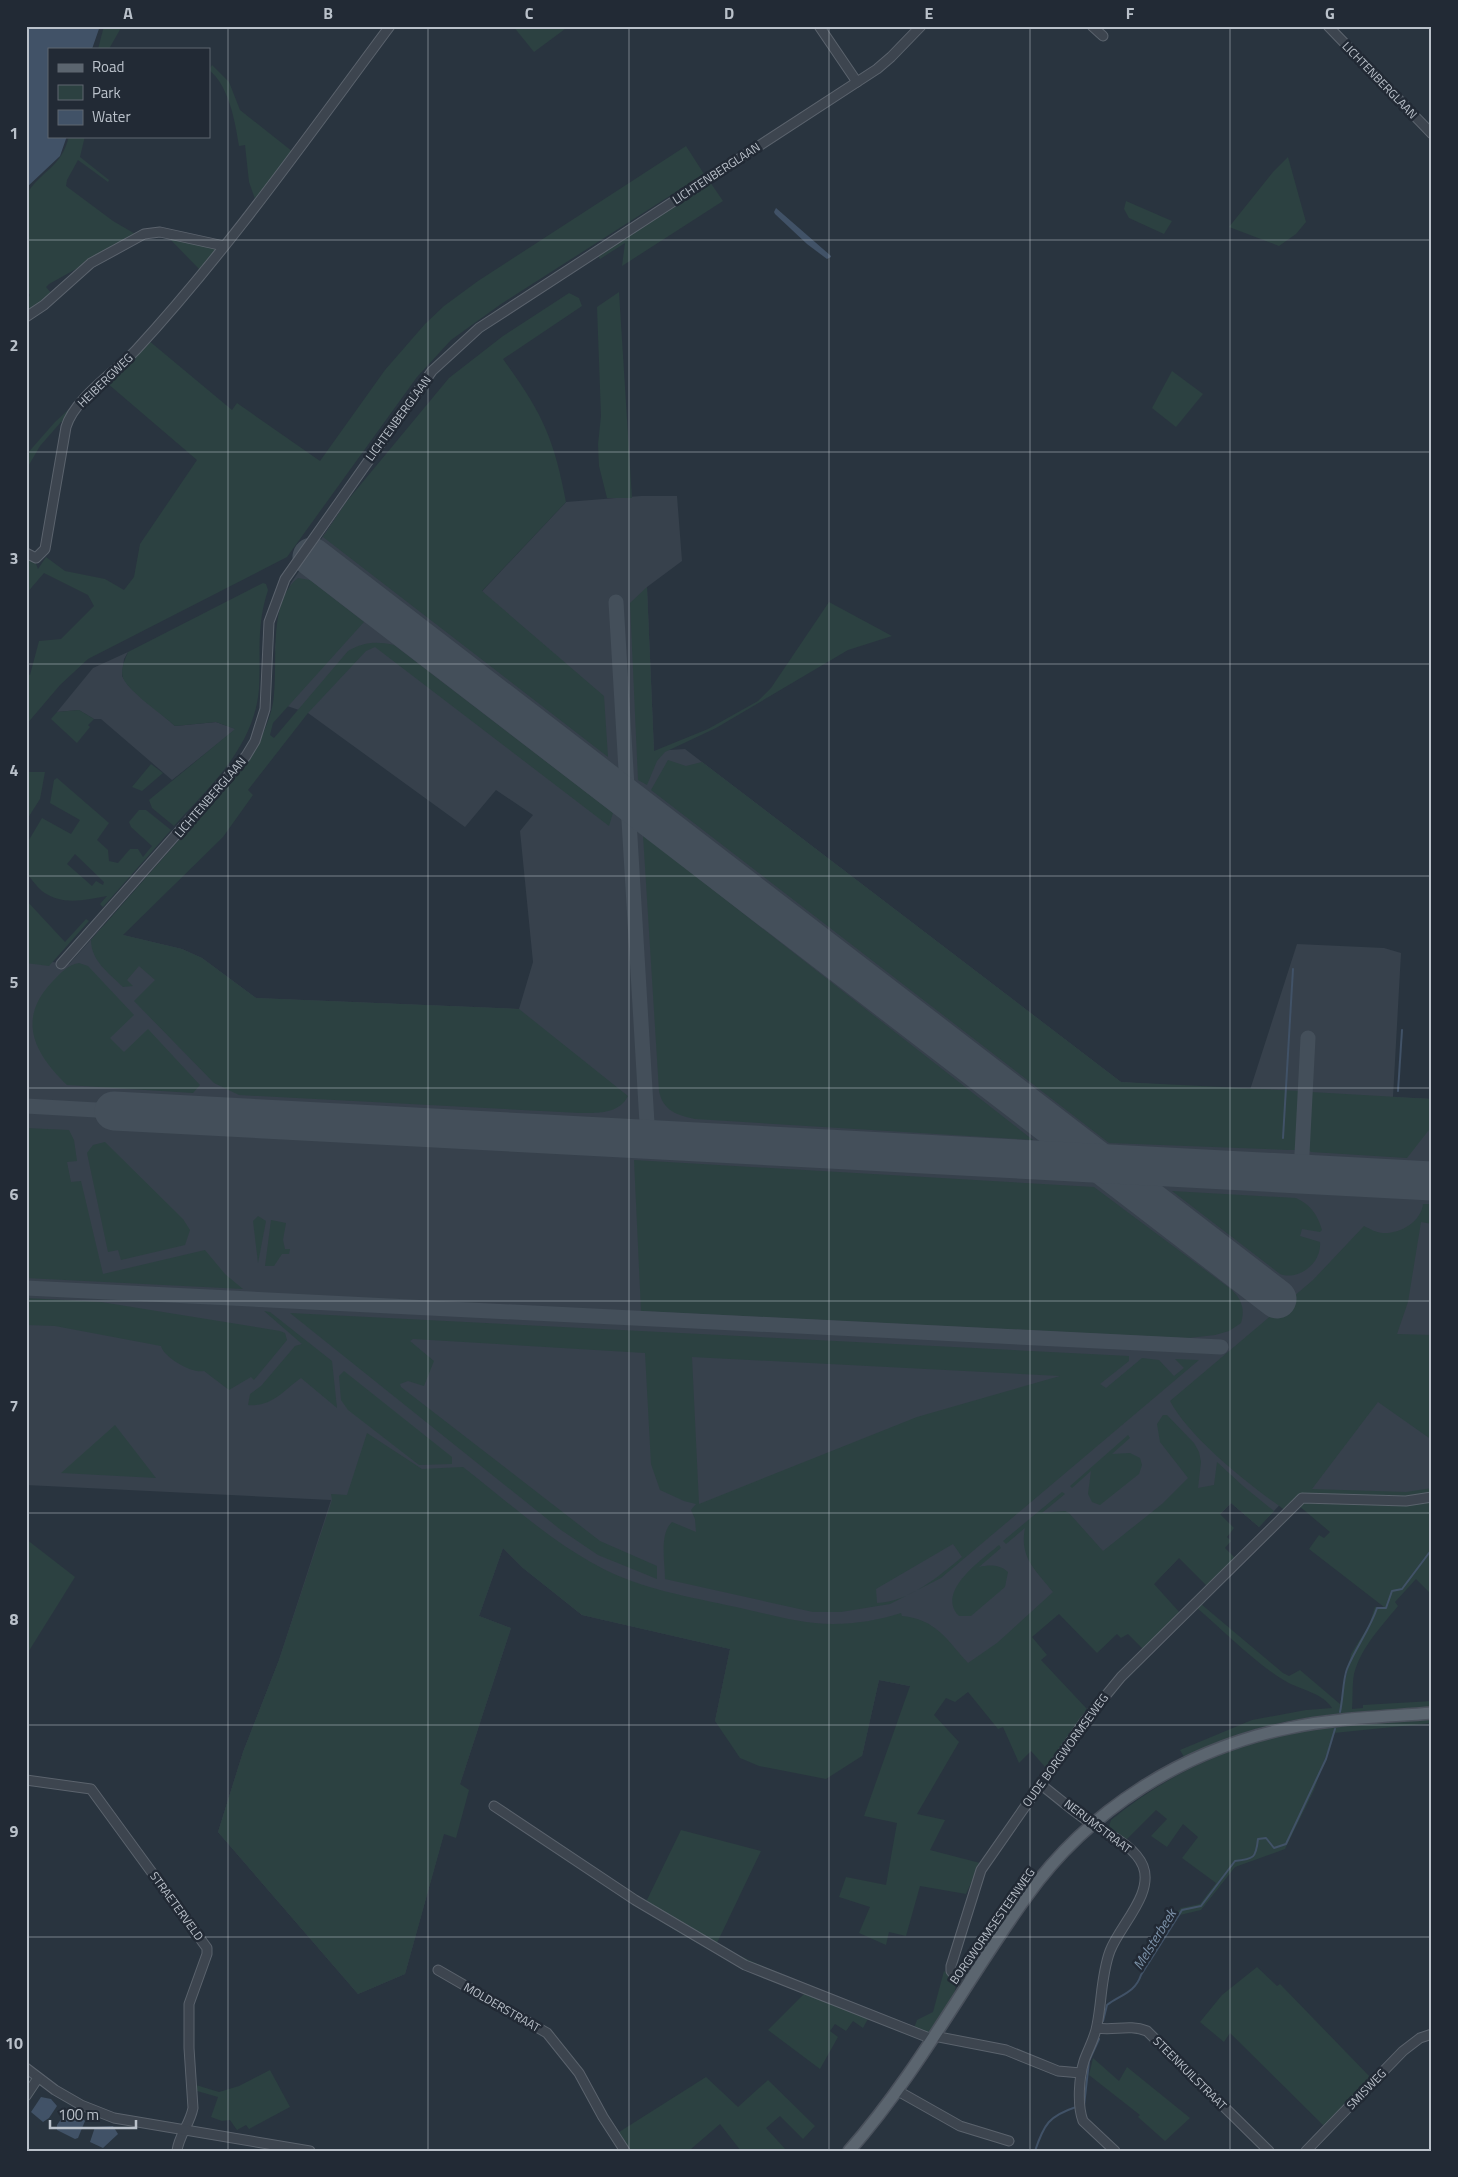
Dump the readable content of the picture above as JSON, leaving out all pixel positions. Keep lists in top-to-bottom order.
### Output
{
  "streets": {
    "main road": ["BORGWORMSESTEENWEG"],
    "street": [
      "LICHTENBERGLAAN",
      "HEIBERGWEG",
      "OUDE BORGWORMSEWEG",
      "NERUMSTRAAT",
      "STRAETERVELD",
      "MOLDERSTRAAT",
      "STEENKUILSTRAAT",
      "SMISWEG"
    ]
  },
  "crossings": [
    ["OUDE BORGWORMSEWEG", "NERUMSTRAAT"],
    ["OUDE BORGWORMSEWEG", "BORGWORMSESTEENWEG"],
    ["NERUMSTRAAT", "BORGWORMSESTEENWEG"],
    ["NERUMSTRAAT", "STEENKUILSTRAAT"]
  ],
  "water": ["Melsterbeek"],
  "legend": ["Road", "Park", "Water"],
  "scale_bar": "100 m",
  "grid": {
    "columns": [
      "A",
      "B",
      "C",
      "D",
      "E",
      "F",
      "G"
    ],
    "rows": [
      "1",
      "2",
      "3",
      "4",
      "5",
      "6",
      "7",
      "8",
      "9",
      "10"
    ]
  }
}
